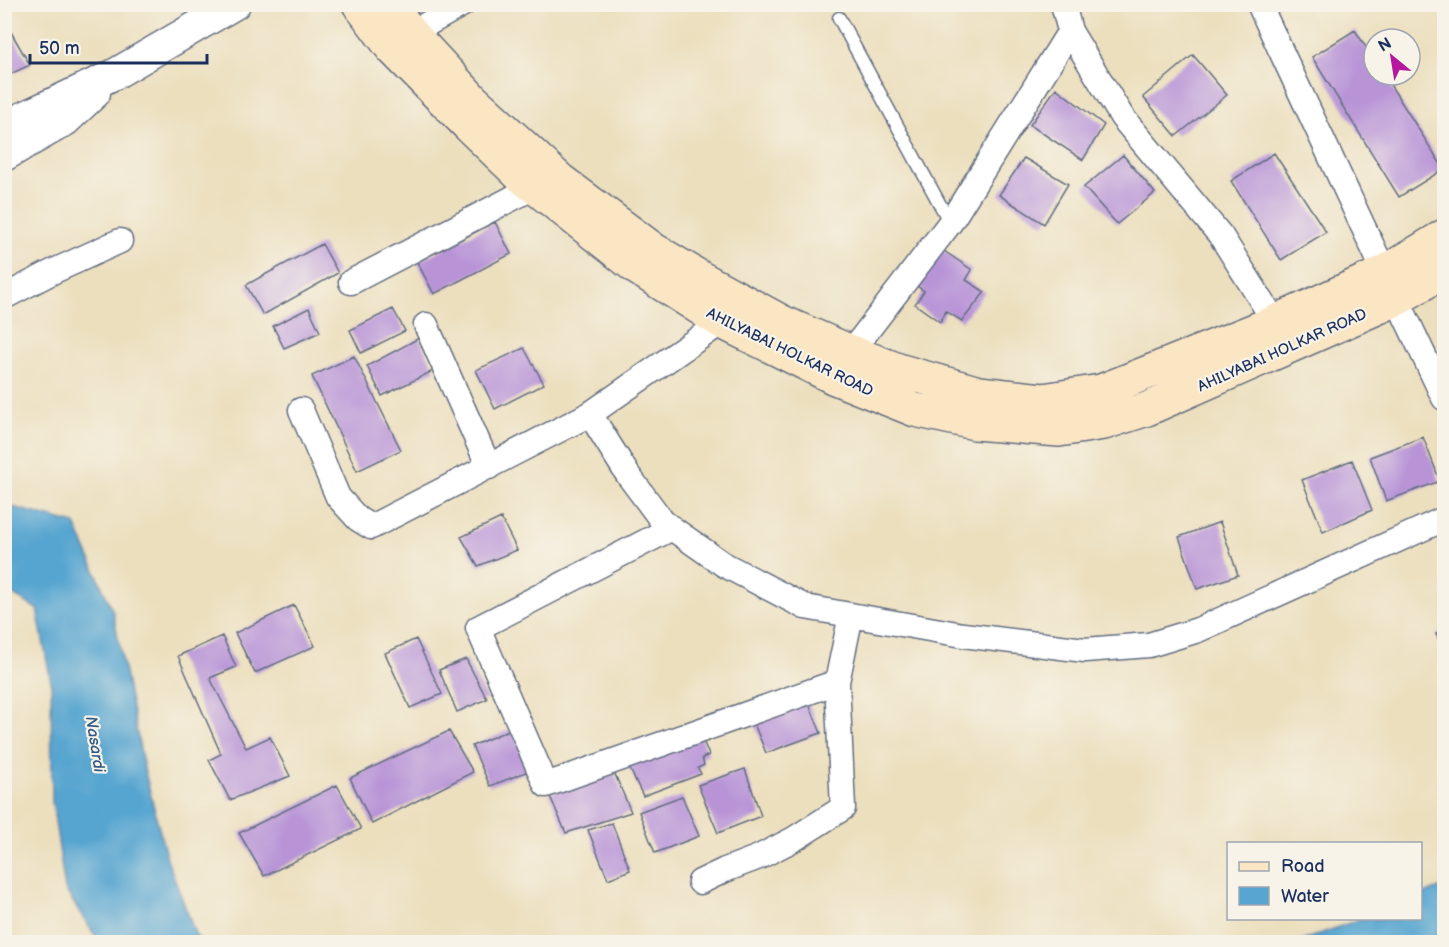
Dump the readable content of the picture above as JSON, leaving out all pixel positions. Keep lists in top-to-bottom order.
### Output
{
  "streets": {
    "main road": ["AHILYABAI HOLKAR ROAD"]
  },
  "water": ["Nasardi"],
  "legend": ["Road", "Water"],
  "scale_bar": "50 m",
  "north": "top left"
}
